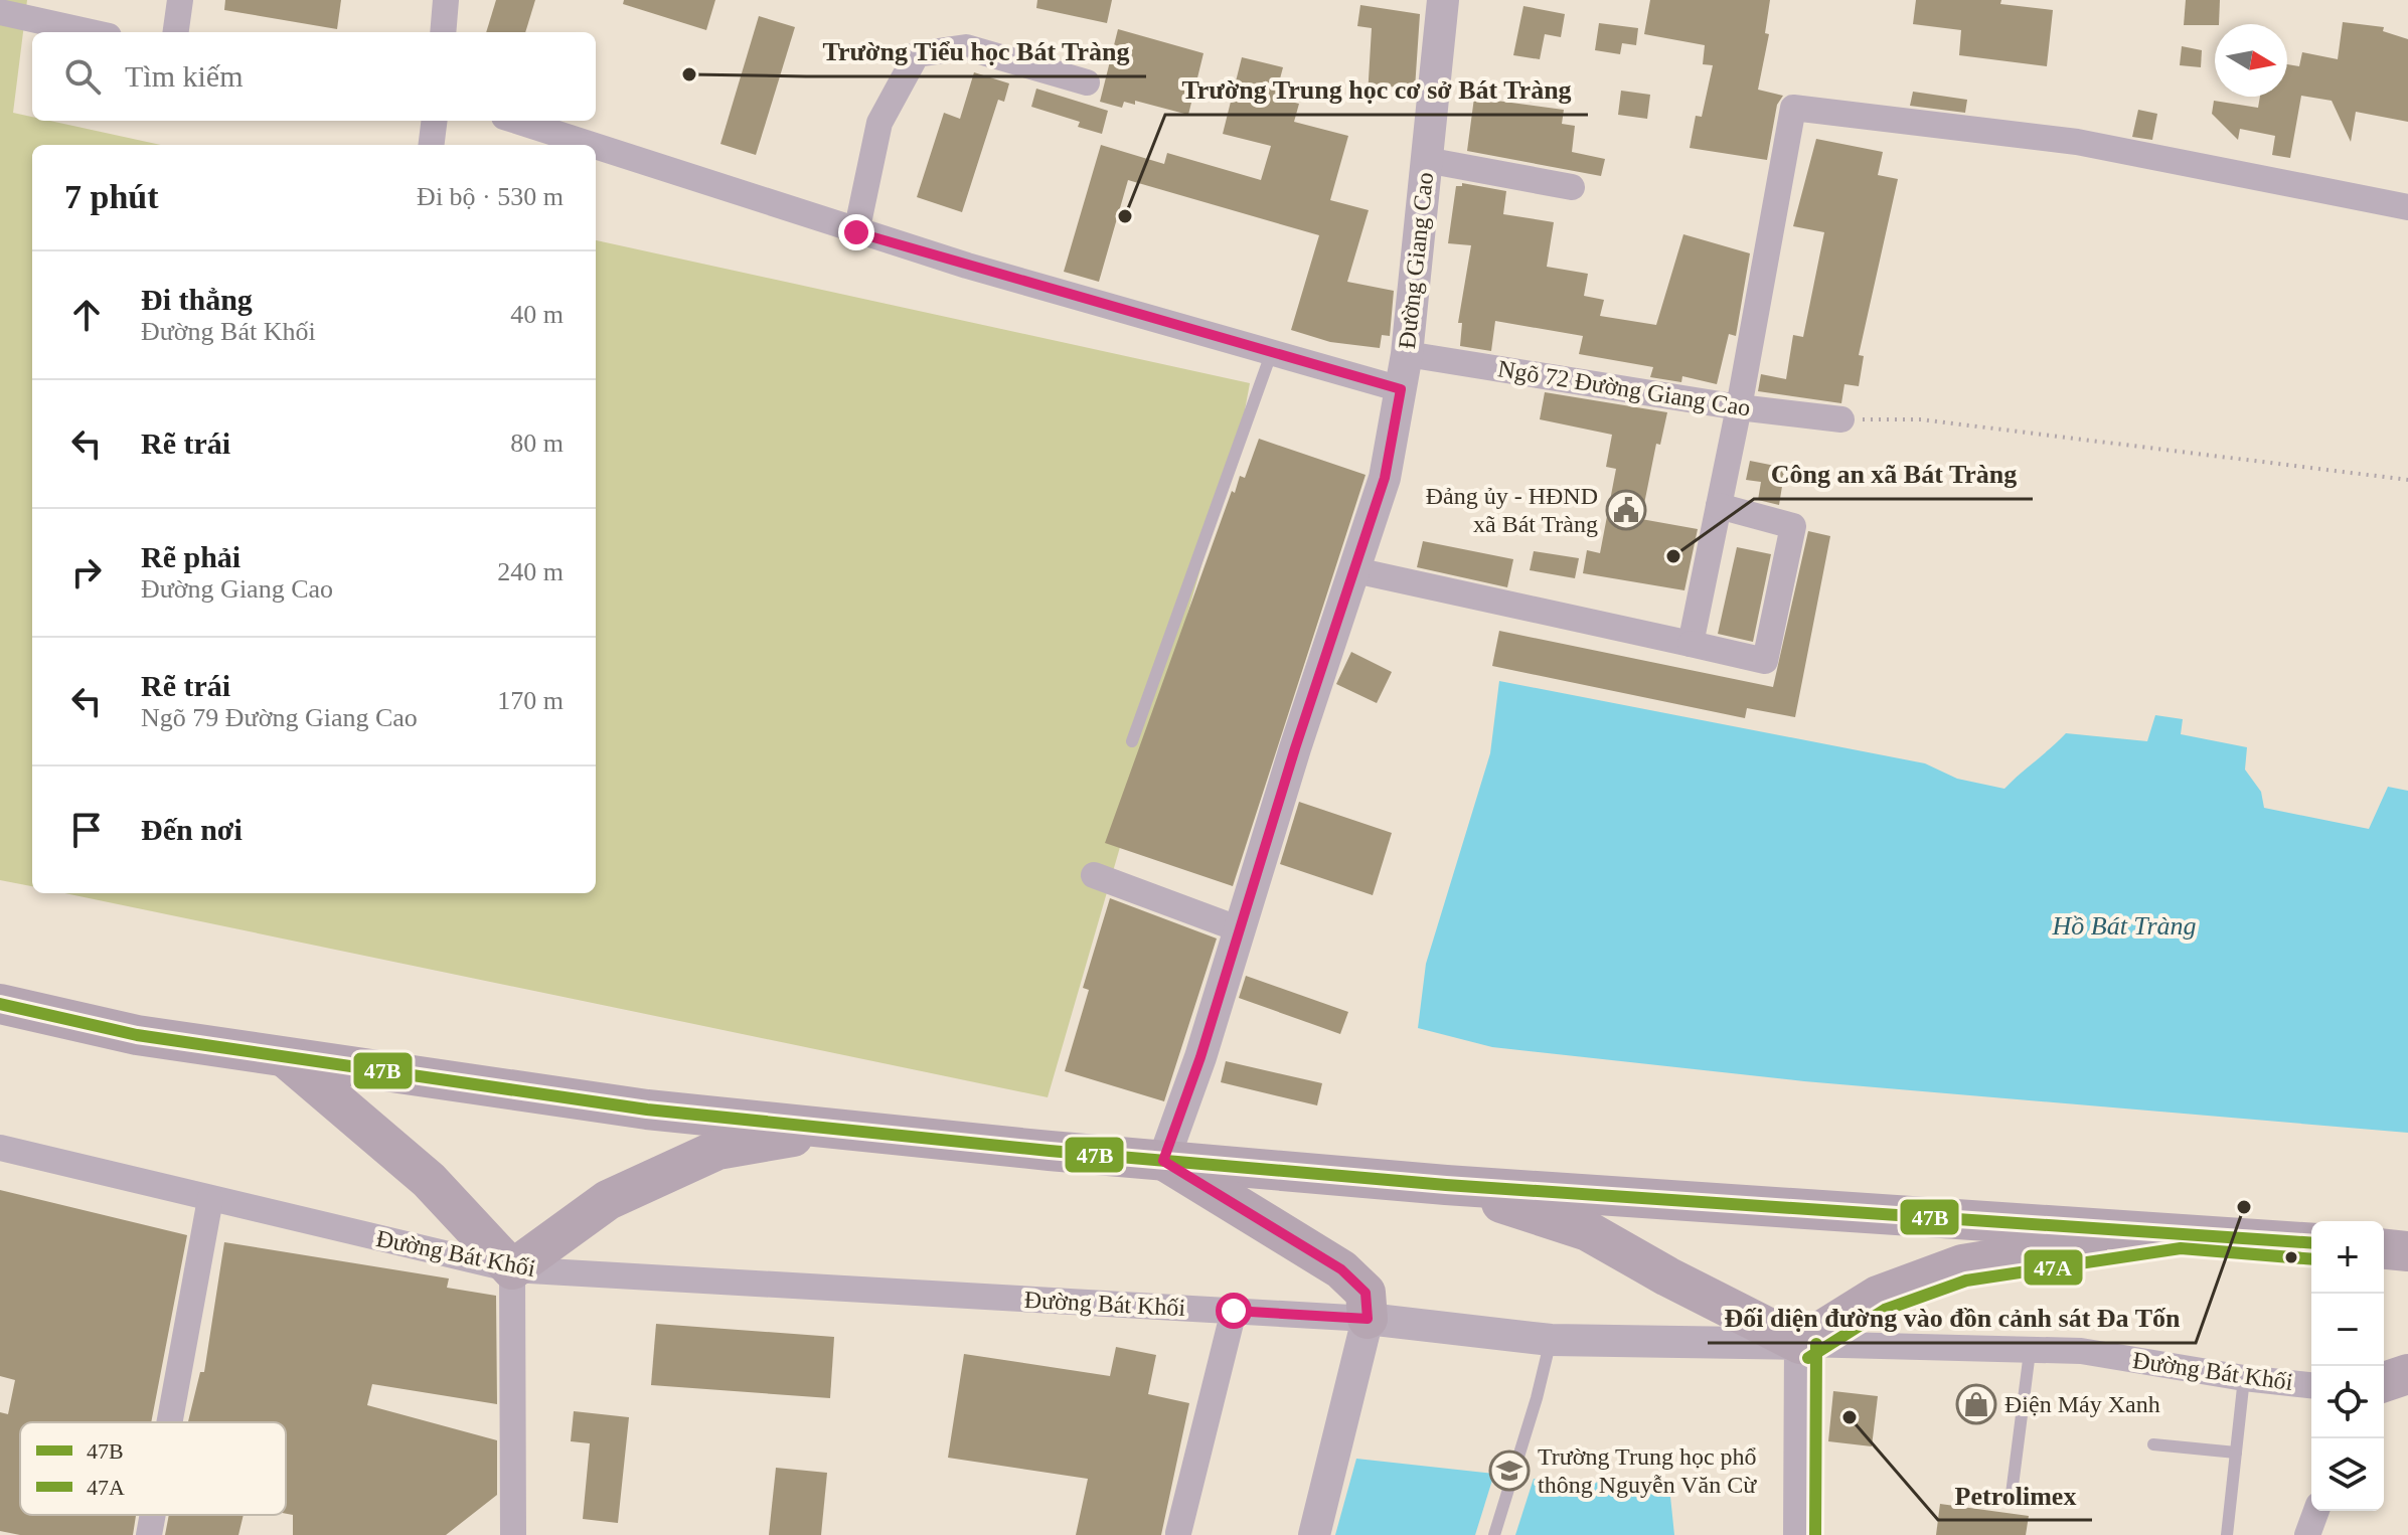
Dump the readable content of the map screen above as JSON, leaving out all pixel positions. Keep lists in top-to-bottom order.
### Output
{
  "streets": {
    "street": ["Đường Giang Cao", "Ngõ 72 Đường Giang Cao", "Đường Bát Khối"]
  },
  "crossings": [
    ["Đường Giang Cao", "Ngõ 72 Đường Giang Cao"]
  ],
  "water": ["Hồ Bát Tràng"],
  "places": {
    "other": [
      "Trường Tiểu học Bát Tràng",
      "Trường Trung học cơ sở Bát Tràng",
      "Công an xã Bát Tràng",
      "Đối diện đường vào đồn cảnh sát Đa Tốn",
      "Petrolimex"
    ],
    "public building": ["Đảng ủy - HĐND xã Bát Tràng"],
    "shop": ["Điện Máy Xanh"],
    "school or university": ["Trường Trung học phổ thông Nguyễn Văn Cừ"]
  },
  "lines": ["transit line 47B", "transit line 47A"],
  "legend": ["47B", "47A"],
  "north": "right",
  "page": {
    "search": "Tìm kiếm",
    "heading": ["7 phút", "Đi bộ · 530 m"],
    "list": [
      ["Đi thẳng", "Đường Bát Khối", "40 m"],
      ["Rẽ trái", "80 m"],
      ["Rẽ phải", "Đường Giang Cao", "240 m"],
      ["Rẽ trái", "Ngõ 79 Đường Giang Cao", "170 m"],
      "Đến nơi"
    ],
    "map_buttons": ["+", "−"]
  }
}
